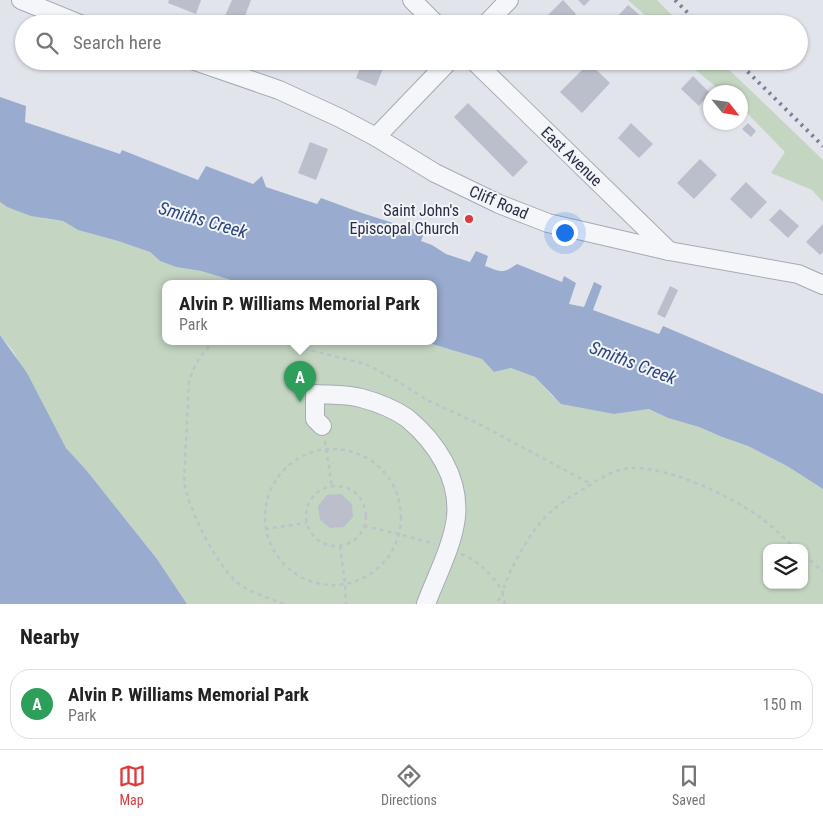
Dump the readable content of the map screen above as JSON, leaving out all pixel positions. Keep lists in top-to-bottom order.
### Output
{
  "streets": {
    "street": ["East Avenue", "Cliff Road"]
  },
  "crossings": [
    ["East Avenue", "Cliff Road"]
  ],
  "water": ["Smiths Creek"],
  "places": ["Saint John's Episcopal Church"],
  "north": "bottom right",
  "page": {
    "search": "Search here",
    "popup": ["Alvin P. Williams Memorial Park", "Park"],
    "pins": "A",
    "heading": "Nearby",
    "list": [
      {
        "mark": "A",
        "name": "Alvin P. Williams Memorial Park",
        "note": "Park",
        "value": "150 m"
      }
    ],
    "nav": ["Map", "Directions", "Saved"]
  }
}
